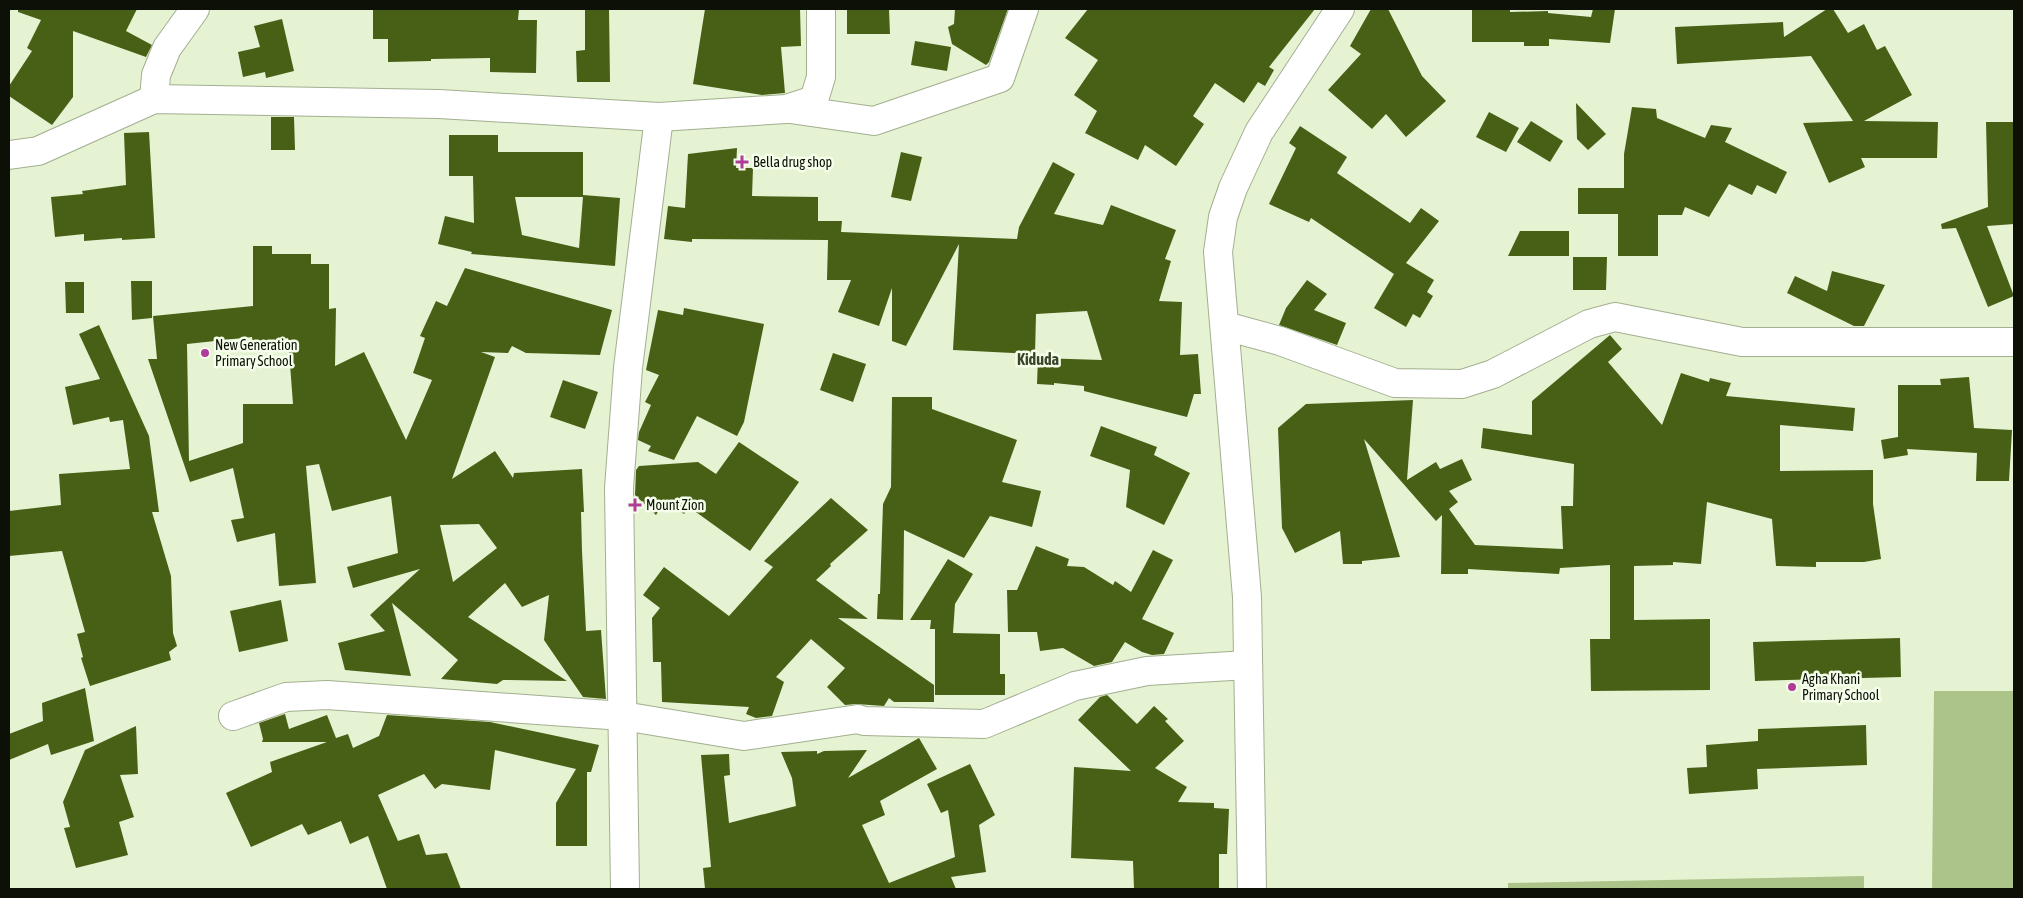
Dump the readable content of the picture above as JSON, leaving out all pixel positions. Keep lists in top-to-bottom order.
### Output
{
  "districts": ["Kiduda"],
  "places": {
    "health": ["Bella drug shop", "Mount Zion"],
    "other": ["New Generation Primary School", "Agha Khani Primary School"]
  }
}
